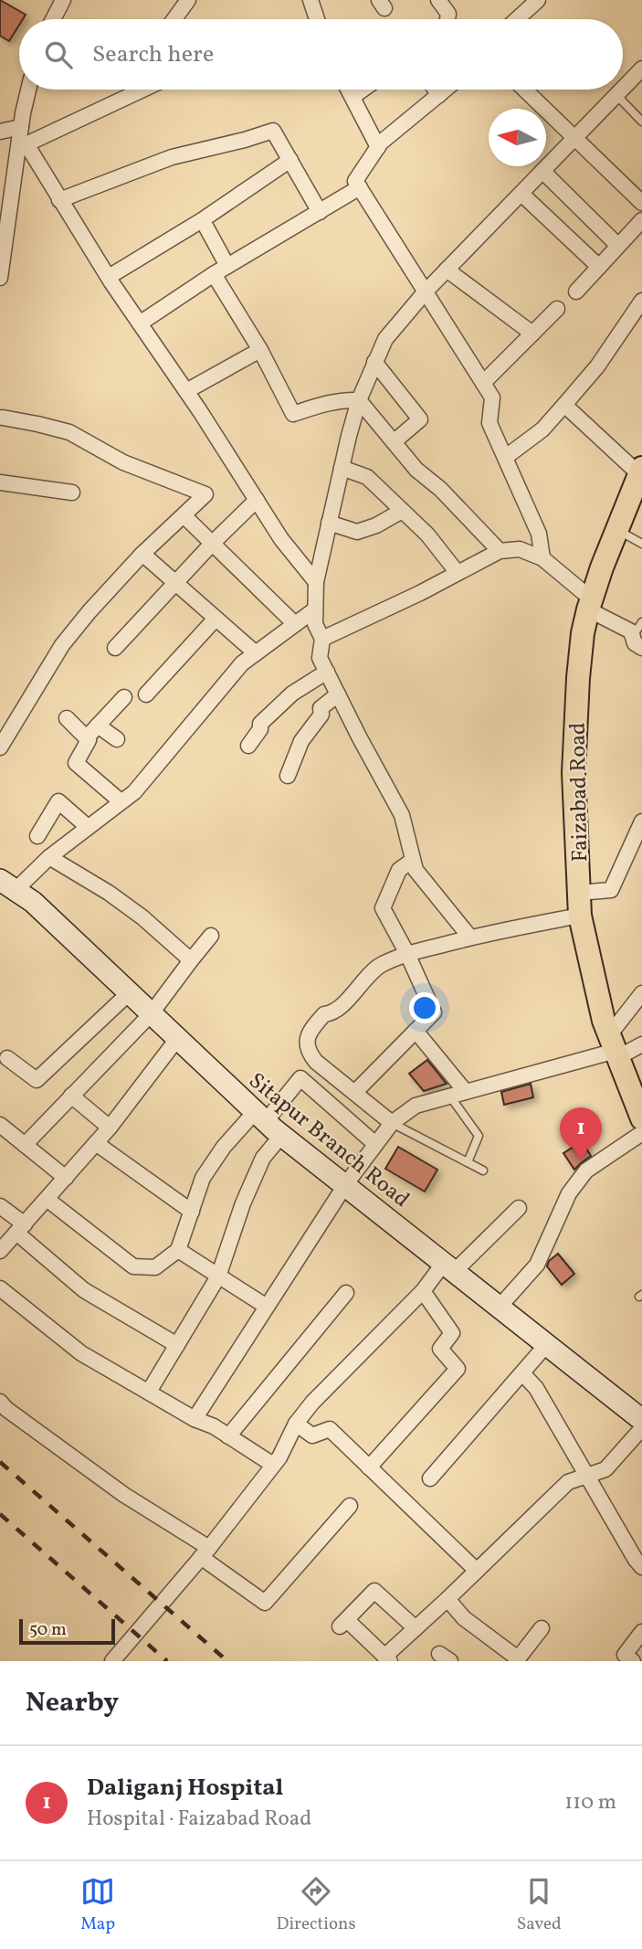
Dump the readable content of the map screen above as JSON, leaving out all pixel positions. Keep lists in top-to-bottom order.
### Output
{
  "streets": {
    "main road": ["Faizabad Road"],
    "street": ["Sitapur Branch Road"]
  },
  "scale_bar": "50 m",
  "north": "left",
  "page": {
    "search": "Search here",
    "pins": "1",
    "scale": "50 m",
    "heading": "Nearby",
    "list": [
      {
        "mark": "1",
        "name": "Daliganj Hospital",
        "note": "Hospital · Faizabad Road",
        "value": "110 m"
      }
    ],
    "nav": ["Map", "Directions", "Saved"]
  }
}
